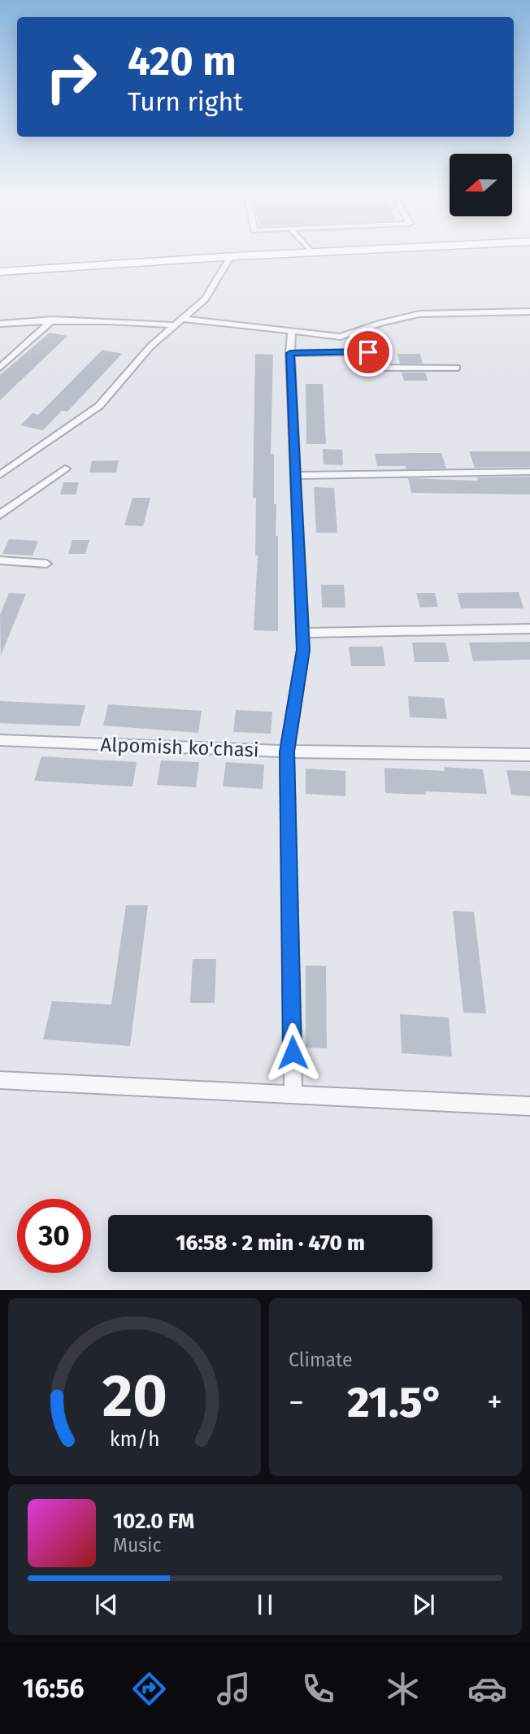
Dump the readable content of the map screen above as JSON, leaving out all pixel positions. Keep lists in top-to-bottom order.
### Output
{
  "streets": {
    "street": ["Alpomish ko'chasi"]
  },
  "north": "left",
  "page": {
    "turn": ["420 m", "Turn right"],
    "limit": "30",
    "trip": "16:58 · 2 min · 470 m",
    "tile": "Climate",
    "heat": ["−", "21.5°", "+"],
    "song": ["102.0 FM", "Music"],
    "tabs": "16:56",
    "gauge": ["20", "km/h"]
  }
}
